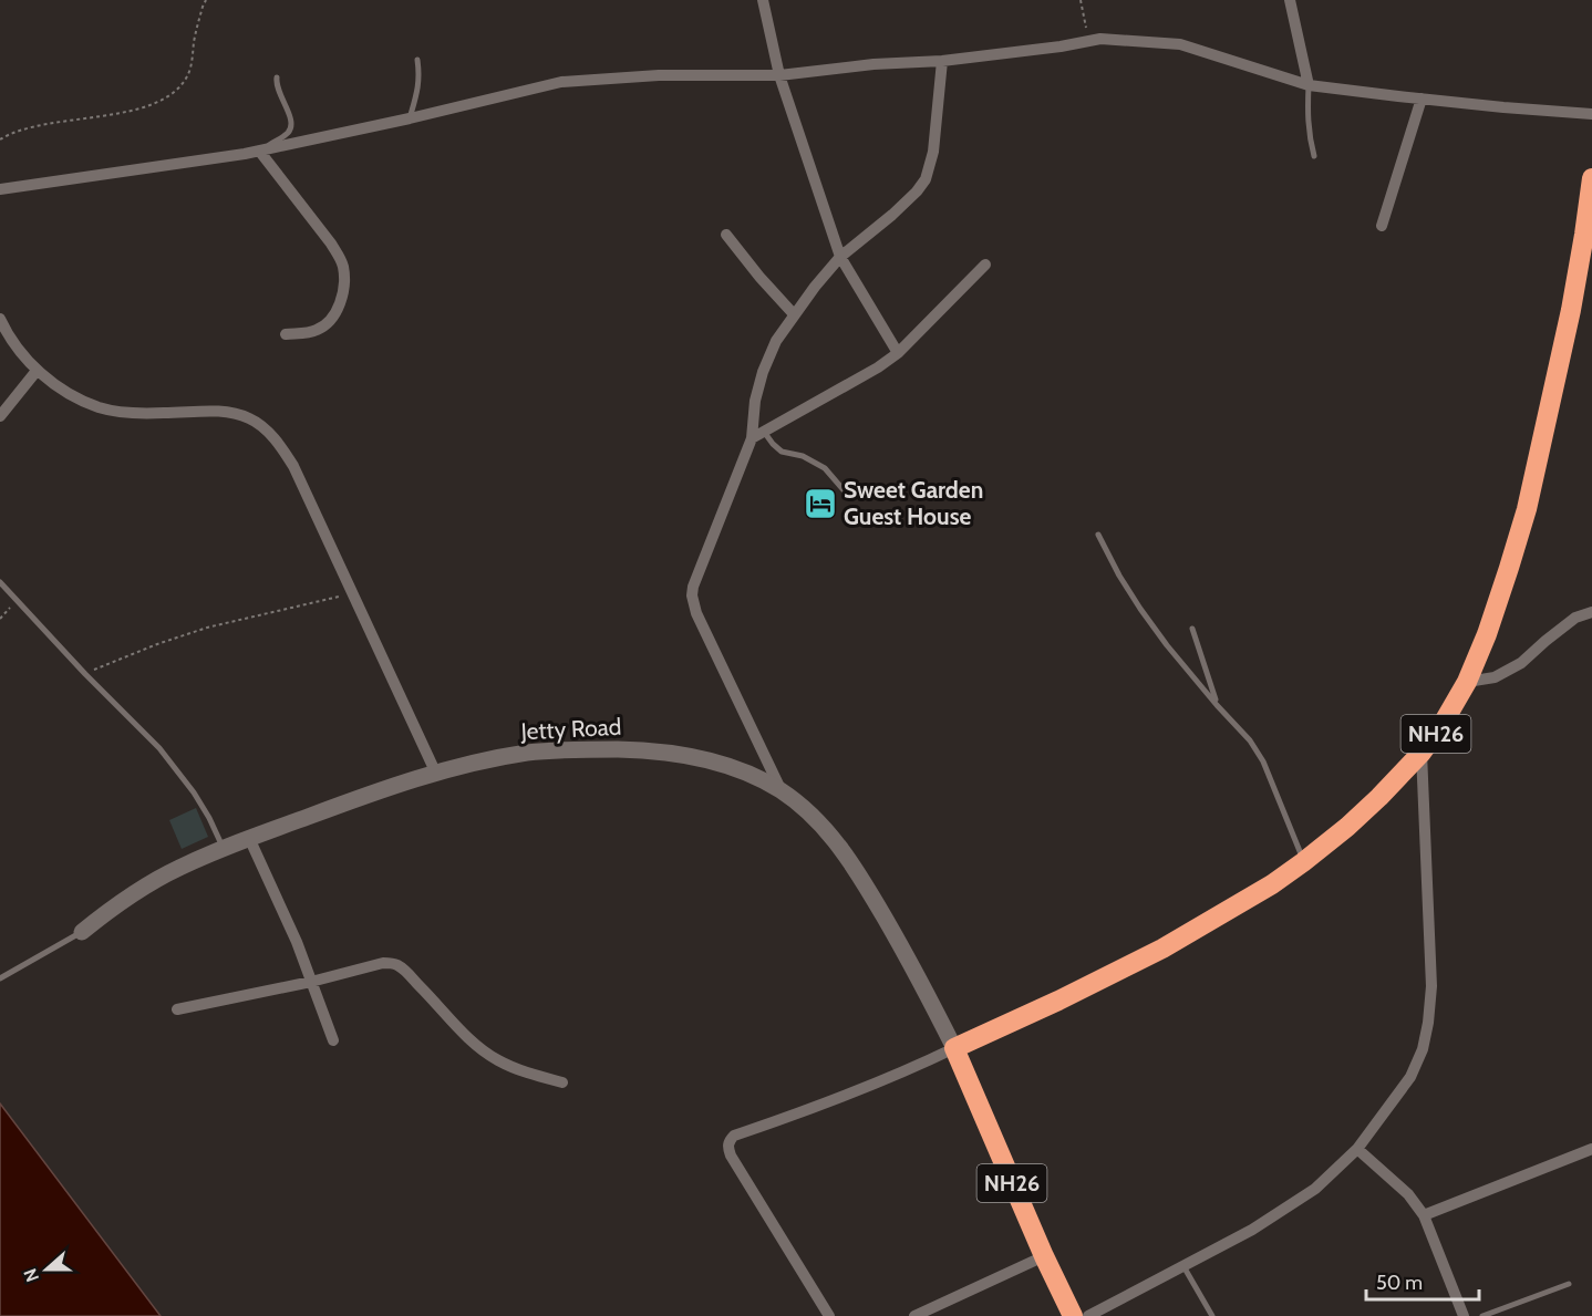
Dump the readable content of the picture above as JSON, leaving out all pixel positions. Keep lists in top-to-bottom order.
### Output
{
  "streets": {
    "highway": ["NH26"],
    "street": ["Jetty Road"]
  },
  "crossings": [
    ["Jetty Road", "NH26"]
  ],
  "places": {
    "hotel": ["Sweet Garden Guest House"]
  },
  "scale_bar": "50 m",
  "north": "left"
}
